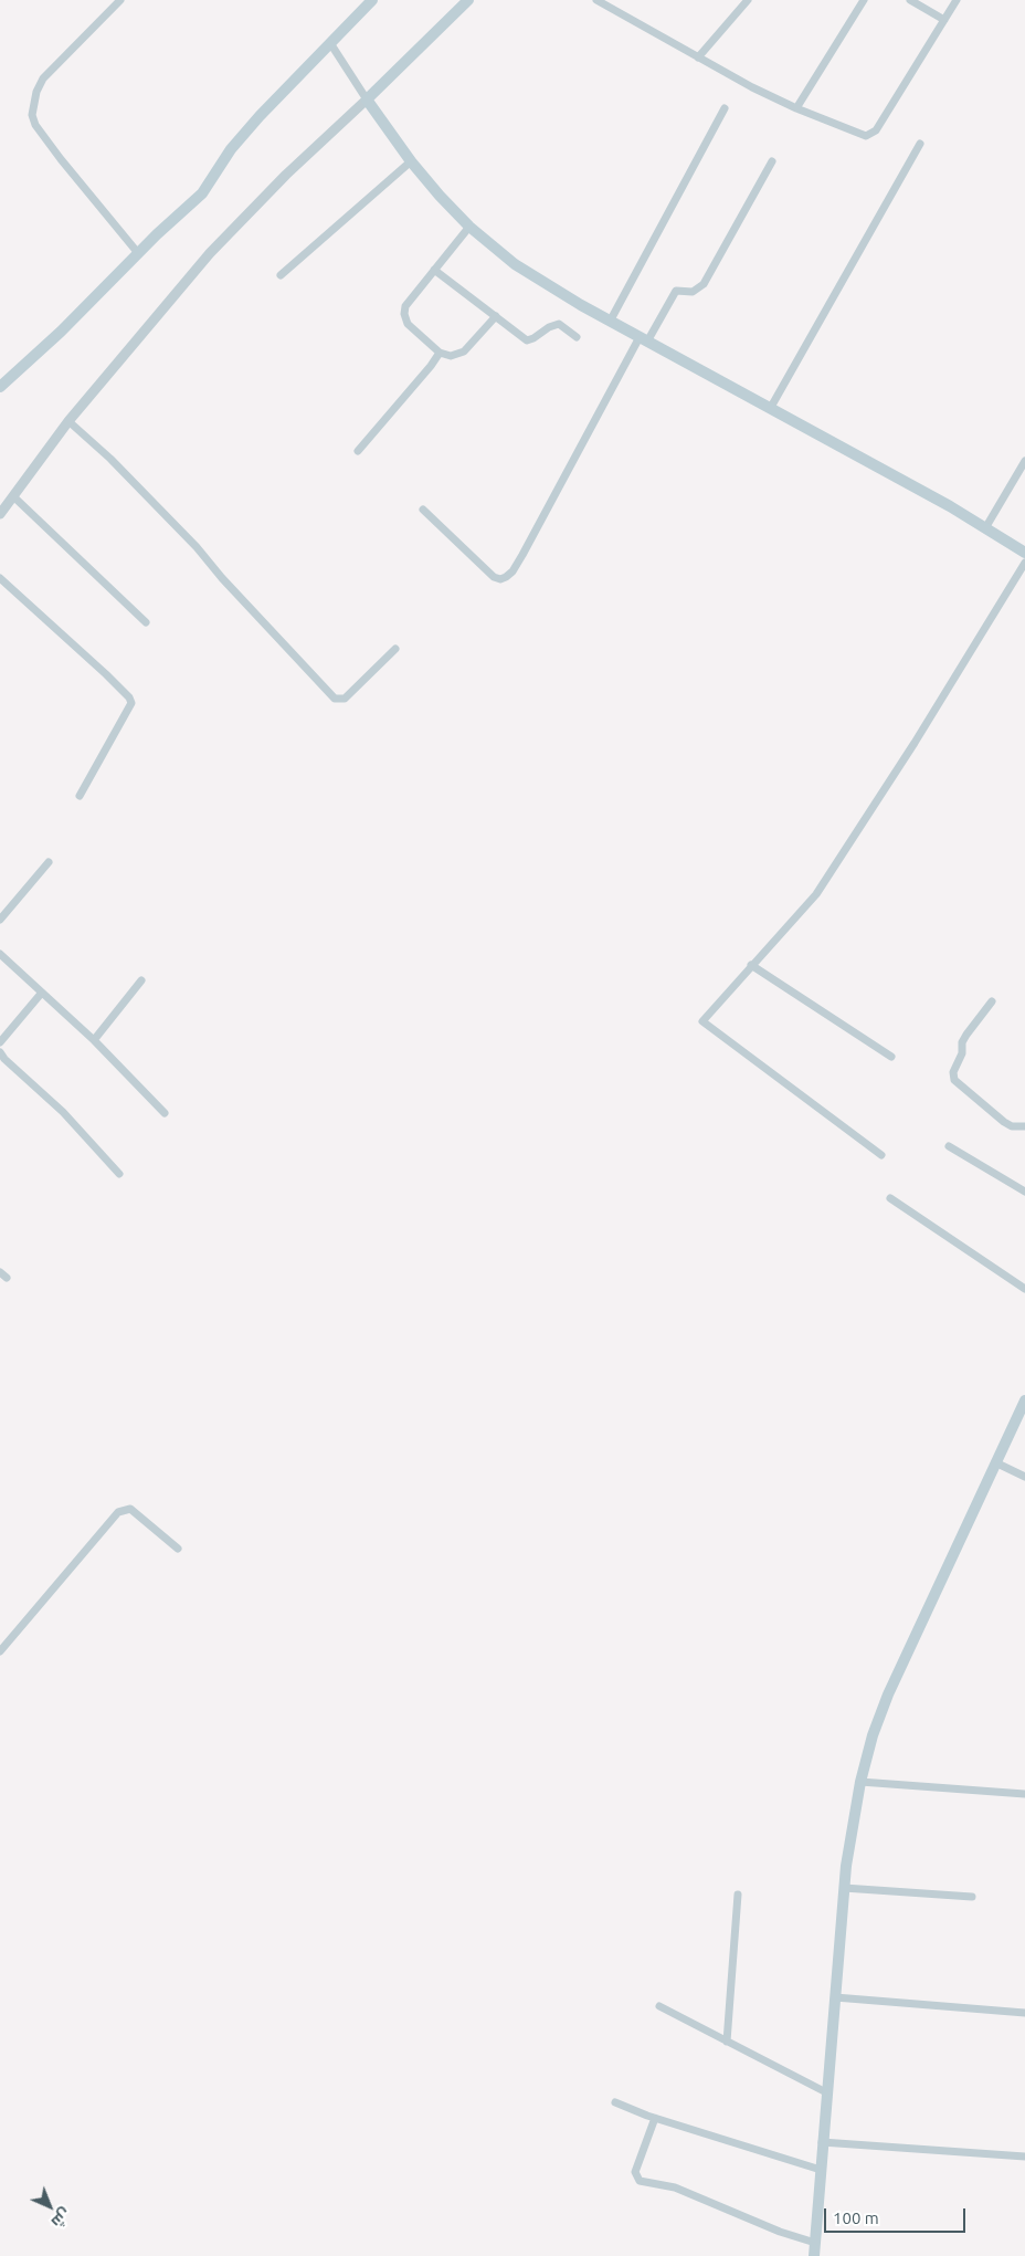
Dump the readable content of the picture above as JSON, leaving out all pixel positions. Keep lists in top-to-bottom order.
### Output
{
  "scale_bar": "100 m",
  "north": "bottom right"
}
